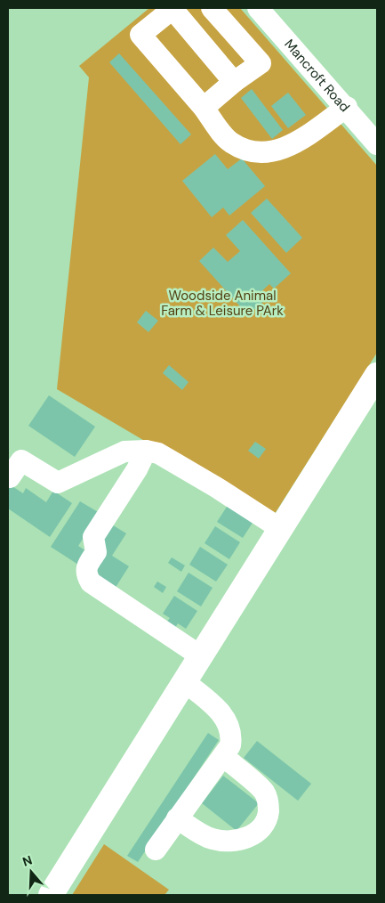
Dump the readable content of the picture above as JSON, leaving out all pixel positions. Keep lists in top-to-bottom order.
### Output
{
  "streets": {
    "street": ["Mancroft Road"]
  },
  "parks": ["Woodside Animal Farm & Leisure PArk"],
  "north": "top"
}
